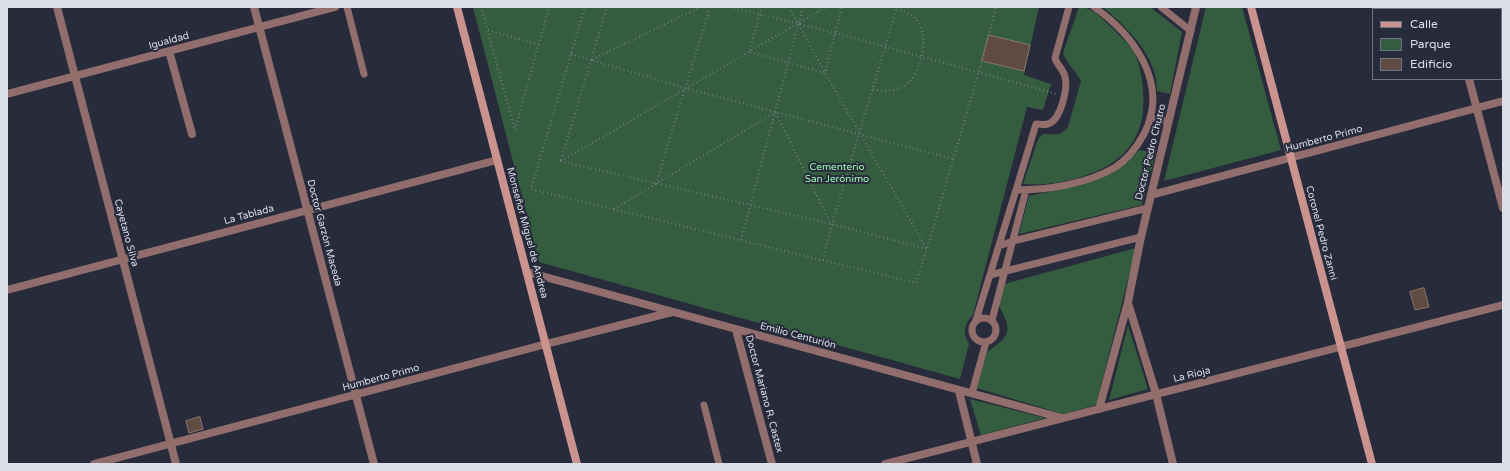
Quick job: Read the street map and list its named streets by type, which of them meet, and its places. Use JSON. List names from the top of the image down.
{
  "streets": {
    "main road": ["Monseñor Miguel de Andrea", "Coronel Pedro Zanni"],
    "street": [
      "Igualdad",
      "Humberto Primo",
      "Doctor Pedro Chutro",
      "La Tablada",
      "Cayetano Silva",
      "Doctor Garzón Maceda",
      "Emilio Centurión",
      "La Rioja",
      "Doctor Mariano R. Castex"
    ]
  },
  "crossings": [
    ["Igualdad", "Cayetano Silva"],
    ["Igualdad", "Doctor Garzón Maceda"],
    ["Humberto Primo", "Doctor Pedro Chutro"],
    ["Humberto Primo", "Cayetano Silva"],
    ["Humberto Primo", "Doctor Garzón Maceda"],
    ["Humberto Primo", "Monseñor Miguel de Andrea"],
    ["Humberto Primo", "Coronel Pedro Zanni"],
    ["Humberto Primo", "Emilio Centurión"],
    ["Doctor Pedro Chutro", "La Rioja"],
    ["La Tablada", "Cayetano Silva"],
    ["La Tablada", "Doctor Garzón Maceda"],
    ["La Tablada", "Monseñor Miguel de Andrea"],
    ["Monseñor Miguel de Andrea", "Emilio Centurión"],
    ["Coronel Pedro Zanni", "La Rioja"],
    ["Emilio Centurión", "La Rioja"],
    ["Emilio Centurión", "Doctor Mariano R. Castex"]
  ],
  "parks": ["Cementerio San Jerónimo"],
  "legend": ["Calle", "Parque", "Edificio"]
}
